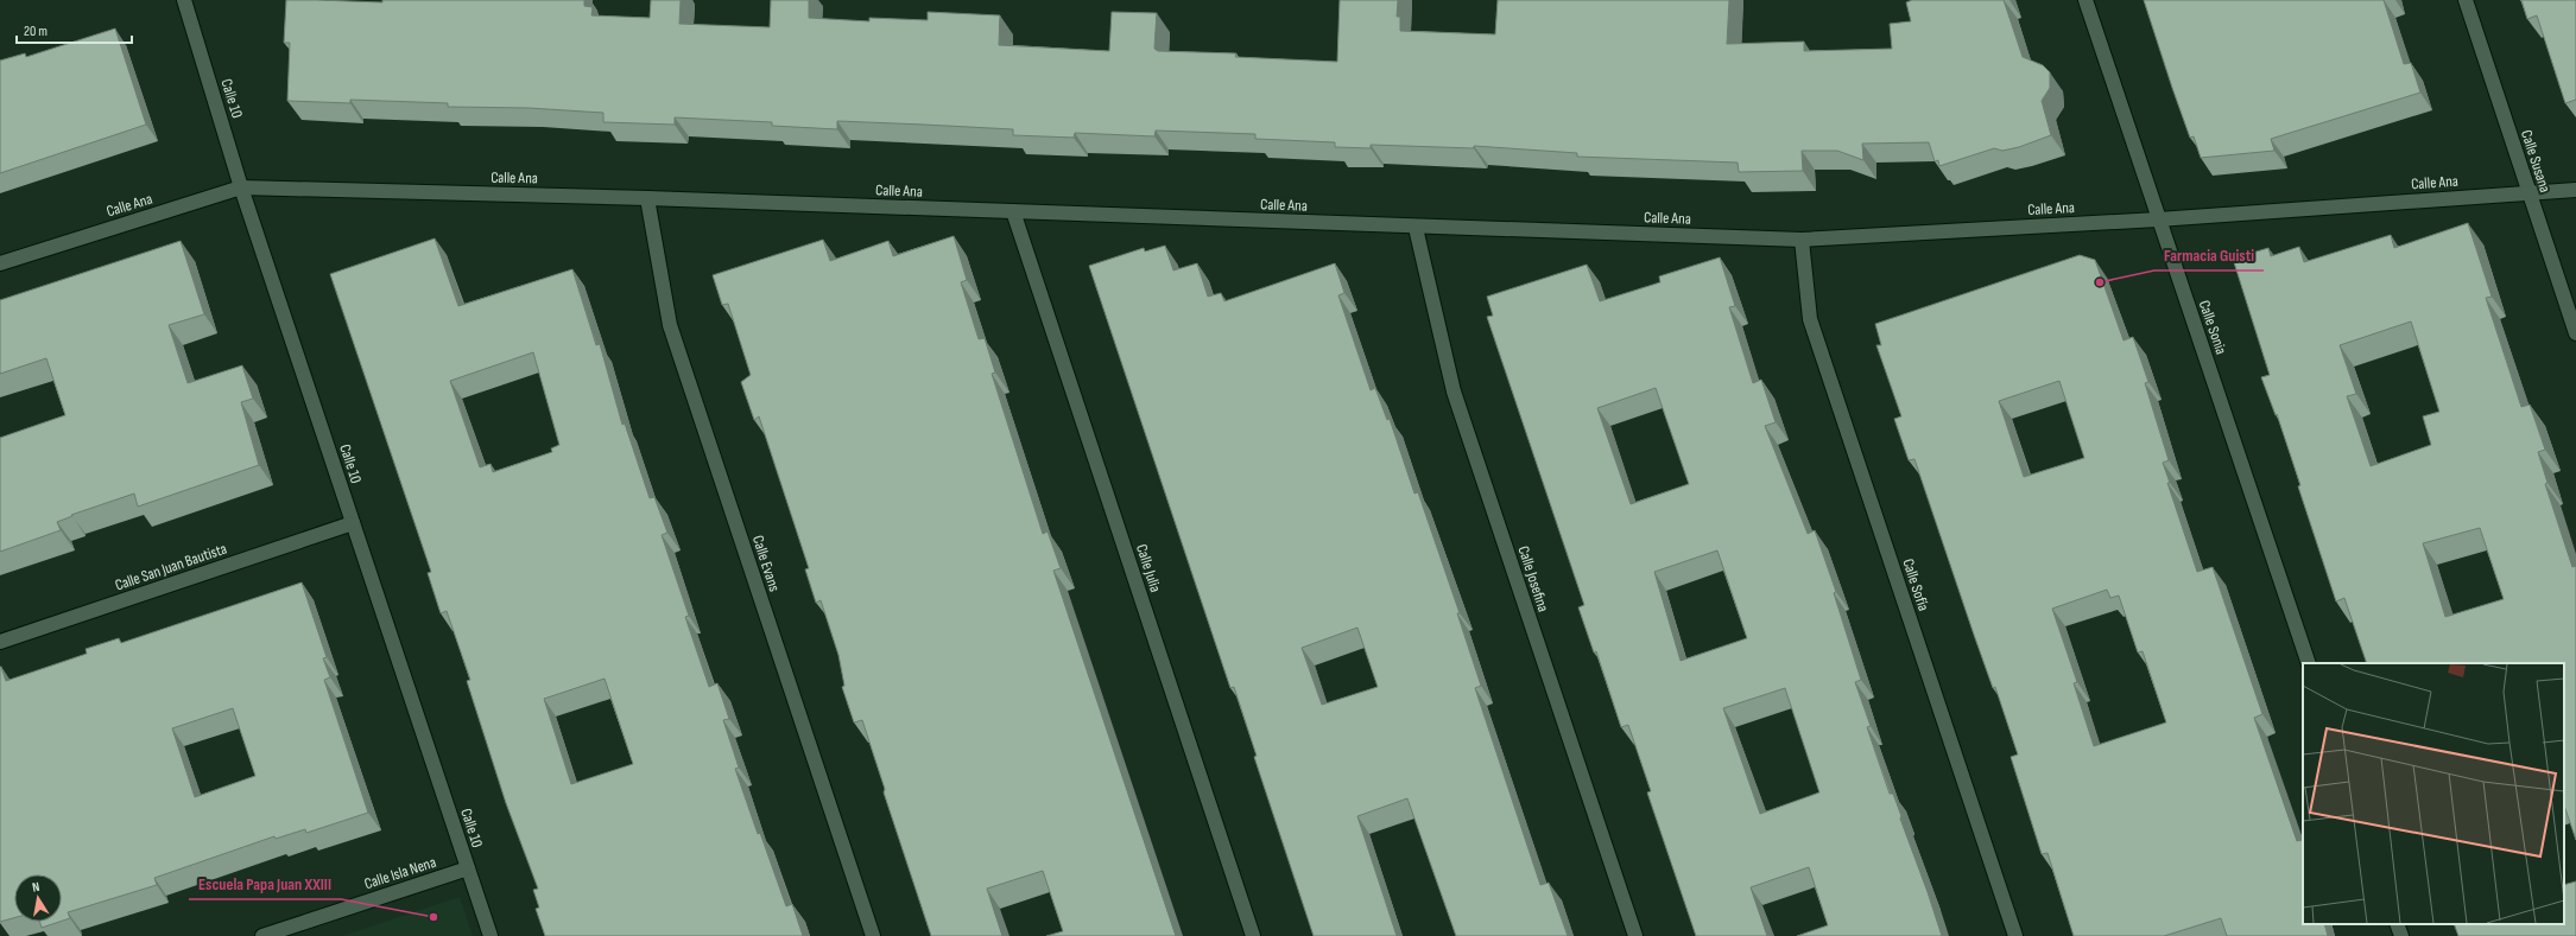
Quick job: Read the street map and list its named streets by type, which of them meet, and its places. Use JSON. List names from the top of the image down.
{
  "streets": {
    "street": [
      "Calle 10",
      "Calle Susana",
      "Calle Ana",
      "Calle Sonia",
      "Calle Evans",
      "Calle San Juan Bautista",
      "Calle Julia",
      "Calle Josefina",
      "Calle Sofía",
      "Calle Isla Nena"
    ]
  },
  "crossings": [
    ["Calle 10", "Calle Ana"],
    ["Calle 10", "Calle San Juan Bautista"],
    ["Calle 10", "Calle Isla Nena"],
    ["Calle Susana", "Calle Ana"],
    ["Calle Ana", "Calle Sonia"],
    ["Calle Ana", "Calle Evans"],
    ["Calle Ana", "Calle Julia"],
    ["Calle Ana", "Calle Josefina"],
    ["Calle Ana", "Calle Sofía"]
  ],
  "places": ["Farmacia Guisti", "Escuela Papa Juan XXIII"],
  "scale_bar": "20 m",
  "north": "top"
}
